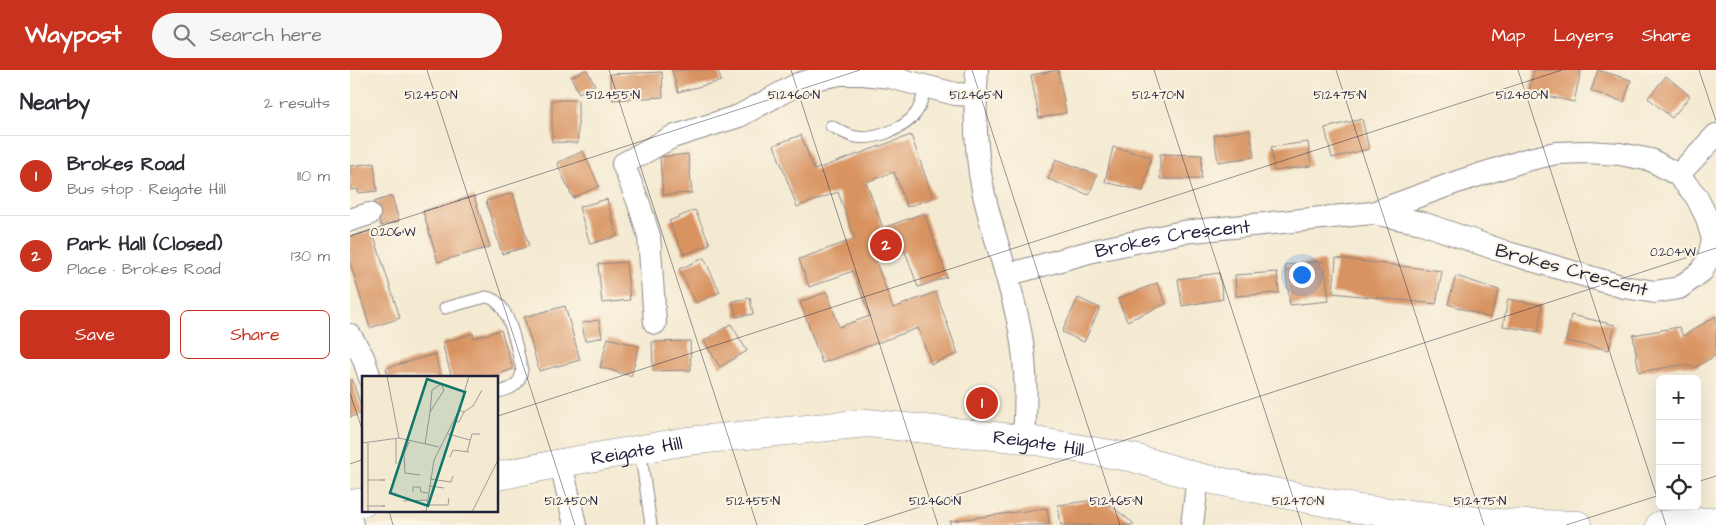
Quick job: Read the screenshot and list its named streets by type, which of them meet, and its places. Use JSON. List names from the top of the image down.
{
  "streets": {
    "main road": ["Reigate Hill"],
    "street": ["Brokes Crescent"]
  },
  "page": {
    "header": "Waypost",
    "search": "Search here",
    "nav": ["Map", "Layers", "Share"],
    "heading": ["Nearby", "2 results"],
    "list": [
      {
        "mark": "1",
        "name": "Brokes Road",
        "note": "Bus stop · Reigate Hill",
        "value": "110 m"
      },
      {
        "mark": "2",
        "name": "Park Hall (Closed)",
        "note": "Place · Brokes Road",
        "value": "130 m"
      }
    ],
    "pins": ["2", "1"],
    "buttons": ["Save", "Share"],
    "map_buttons": ["+", "−"]
  },
  "coordinates": [
    "51.2450°N",
    "51.2455°N",
    "51.2460°N",
    "51.2465°N",
    "51.2470°N",
    "51.2475°N",
    "51.2480°N",
    "0.206°W",
    "0.204°W"
  ]
}
